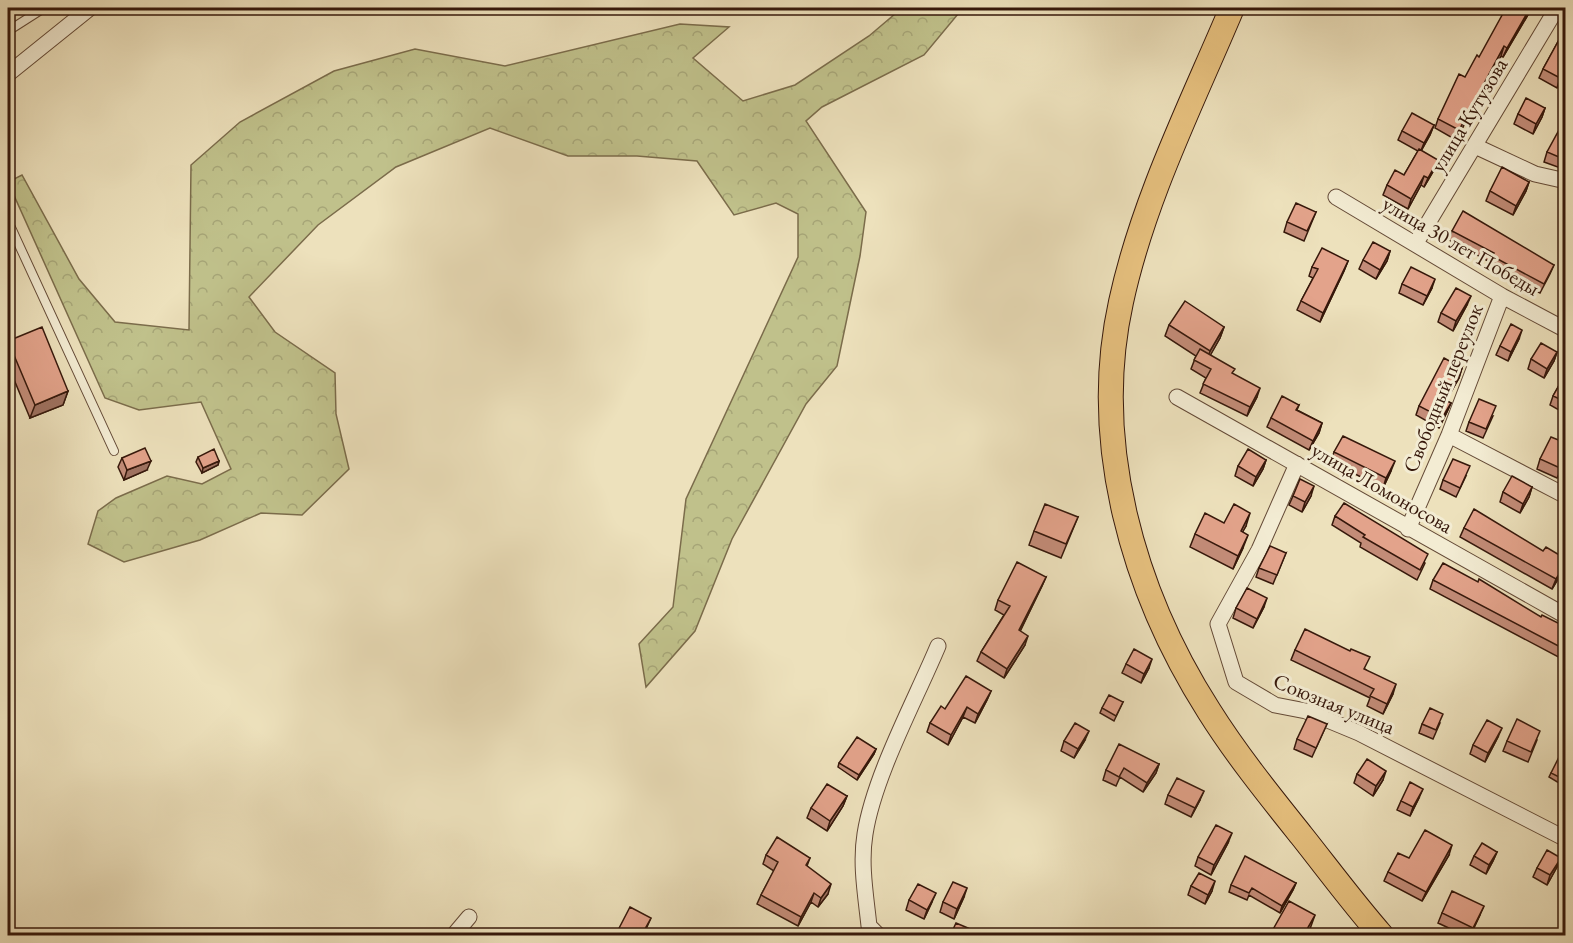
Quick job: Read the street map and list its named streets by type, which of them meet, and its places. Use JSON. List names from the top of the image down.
{
  "streets": {
    "street": [
      "улица Кутузова",
      "улица 30 лет Победы",
      "Свободный переулок",
      "улица Ломоносова",
      "Союзная улица"
    ]
  },
  "crossings": [
    ["улица Кутузова", "улица 30 лет Победы"],
    ["улица 30 лет Победы", "Свободный переулок"],
    ["Свободный переулок", "улица Ломоносова"],
    ["улица Ломоносова", "Союзная улица"]
  ]
}
